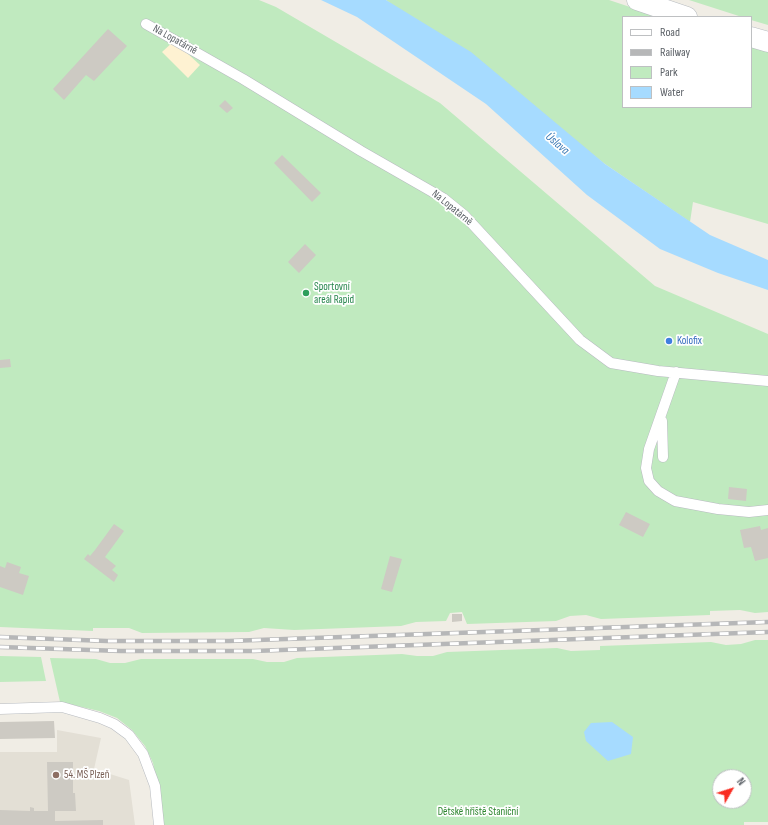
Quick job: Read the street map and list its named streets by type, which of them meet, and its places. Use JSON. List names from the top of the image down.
{
  "streets": {
    "lane": ["Na Lopatárně"]
  },
  "water": ["Úslava"],
  "parks": ["Dětské hřiště Staniční"],
  "places": ["Sportovní areál Rapid", "Kolofix", "54. MŠ Plzeň"],
  "legend": [
    "Road",
    "Railway",
    "Park",
    "Water"
  ],
  "north": "top right"
}
